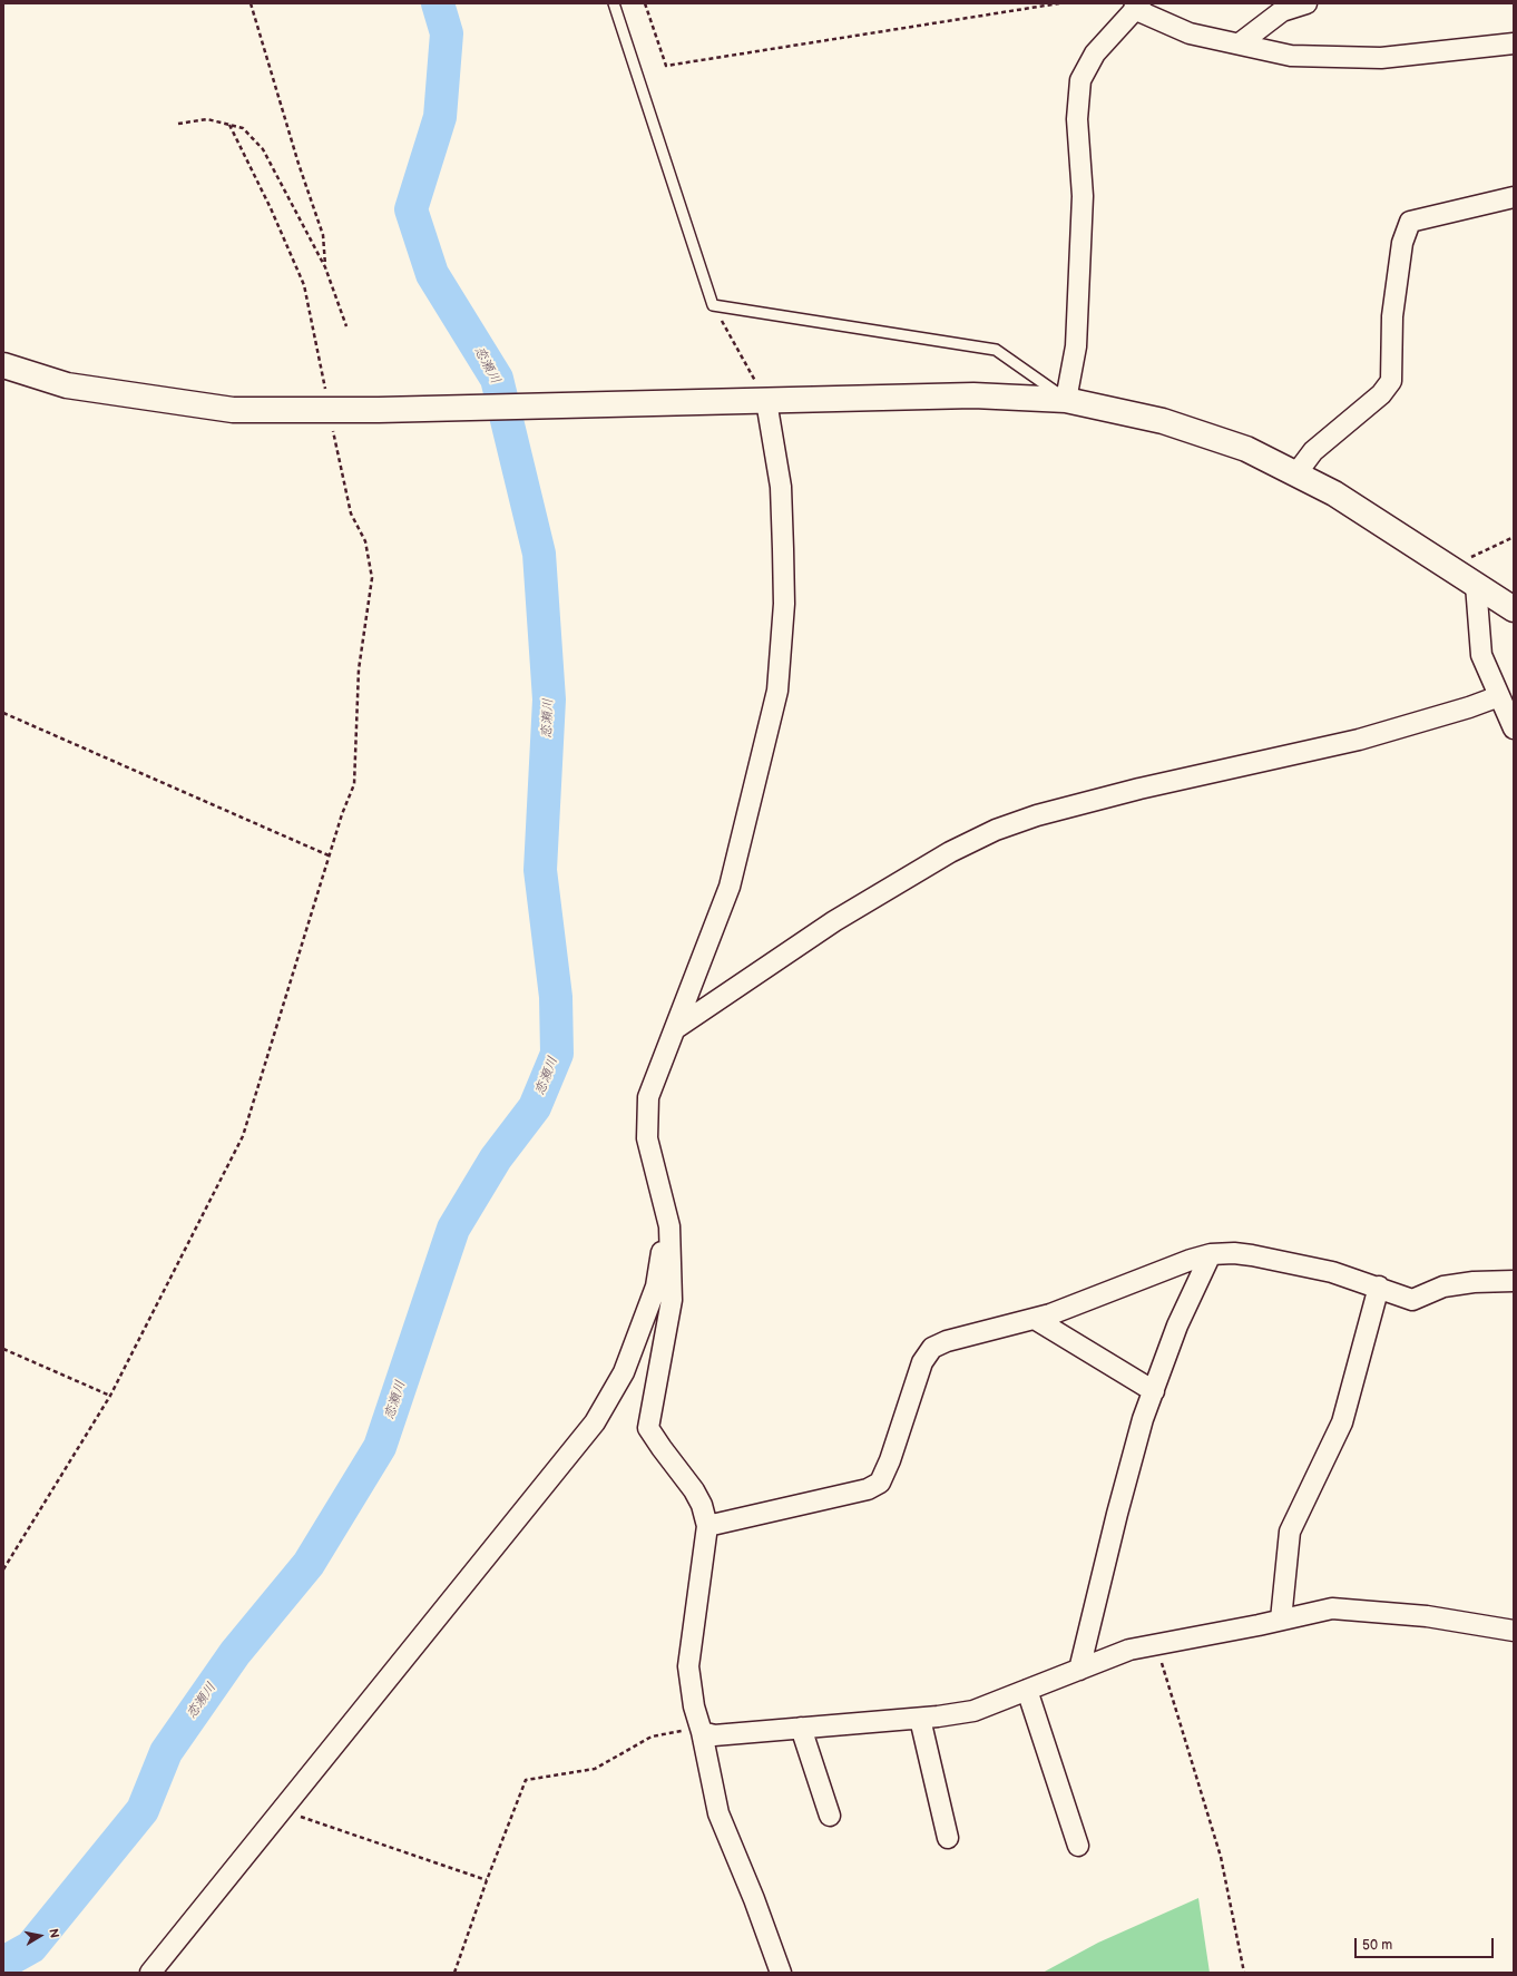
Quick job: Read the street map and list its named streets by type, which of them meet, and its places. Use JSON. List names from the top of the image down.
{
  "water": ["恋瀬川"],
  "scale_bar": "50 m",
  "north": "right"
}
